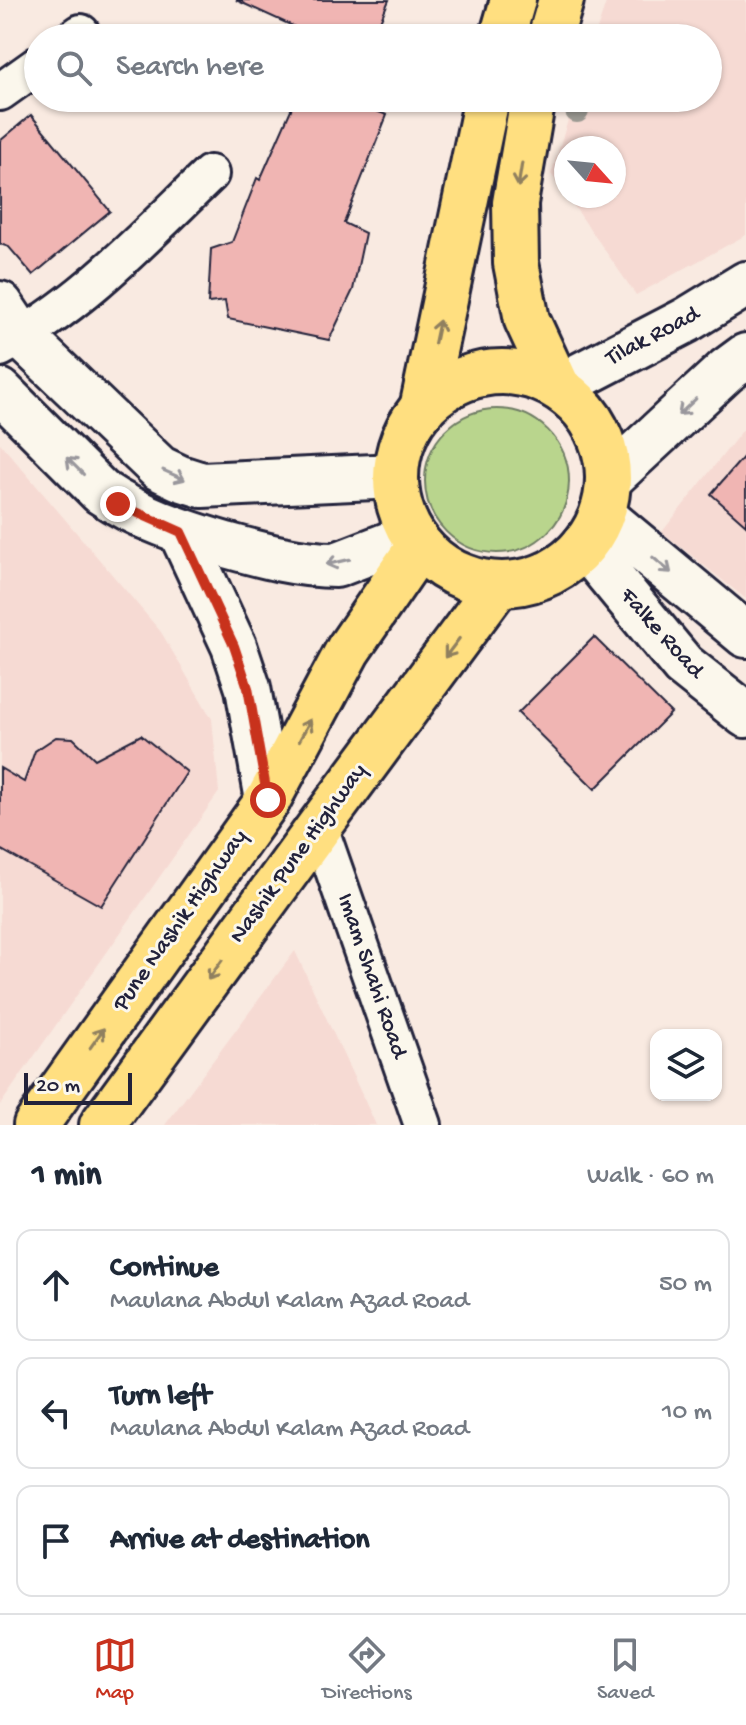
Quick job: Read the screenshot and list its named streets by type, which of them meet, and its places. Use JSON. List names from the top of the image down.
{
  "streets": {
    "highway": ["Nashik Pune Highway", "Pune Nashik Highway"],
    "street": ["Tilak Road", "Falke Road", "Imam Shahi Road"]
  },
  "crossings": [
    ["Tilak Road", "Falke Road"],
    ["Tilak Road", "Nashik Pune Highway"],
    ["Tilak Road", "Pune Nashik Highway"],
    ["Falke Road", "Nashik Pune Highway"],
    ["Falke Road", "Pune Nashik Highway"],
    ["Nashik Pune Highway", "Pune Nashik Highway"],
    ["Nashik Pune Highway", "Imam Shahi Road"]
  ],
  "one_way": ["Nashik Pune Highway", "Pune Nashik Highway"],
  "scale_bar": "20 m",
  "north": "bottom right",
  "page": {
    "search": "Search here",
    "scale": "20 m",
    "heading": ["1 min", "Walk · 60 m"],
    "list": [
      ["Continue", "Maulana Abdul Kalam Azad Road", "50 m"],
      ["Turn left", "Maulana Abdul Kalam Azad Road", "10 m"],
      "Arrive at destination"
    ],
    "nav": ["Map", "Directions", "Saved"]
  }
}
